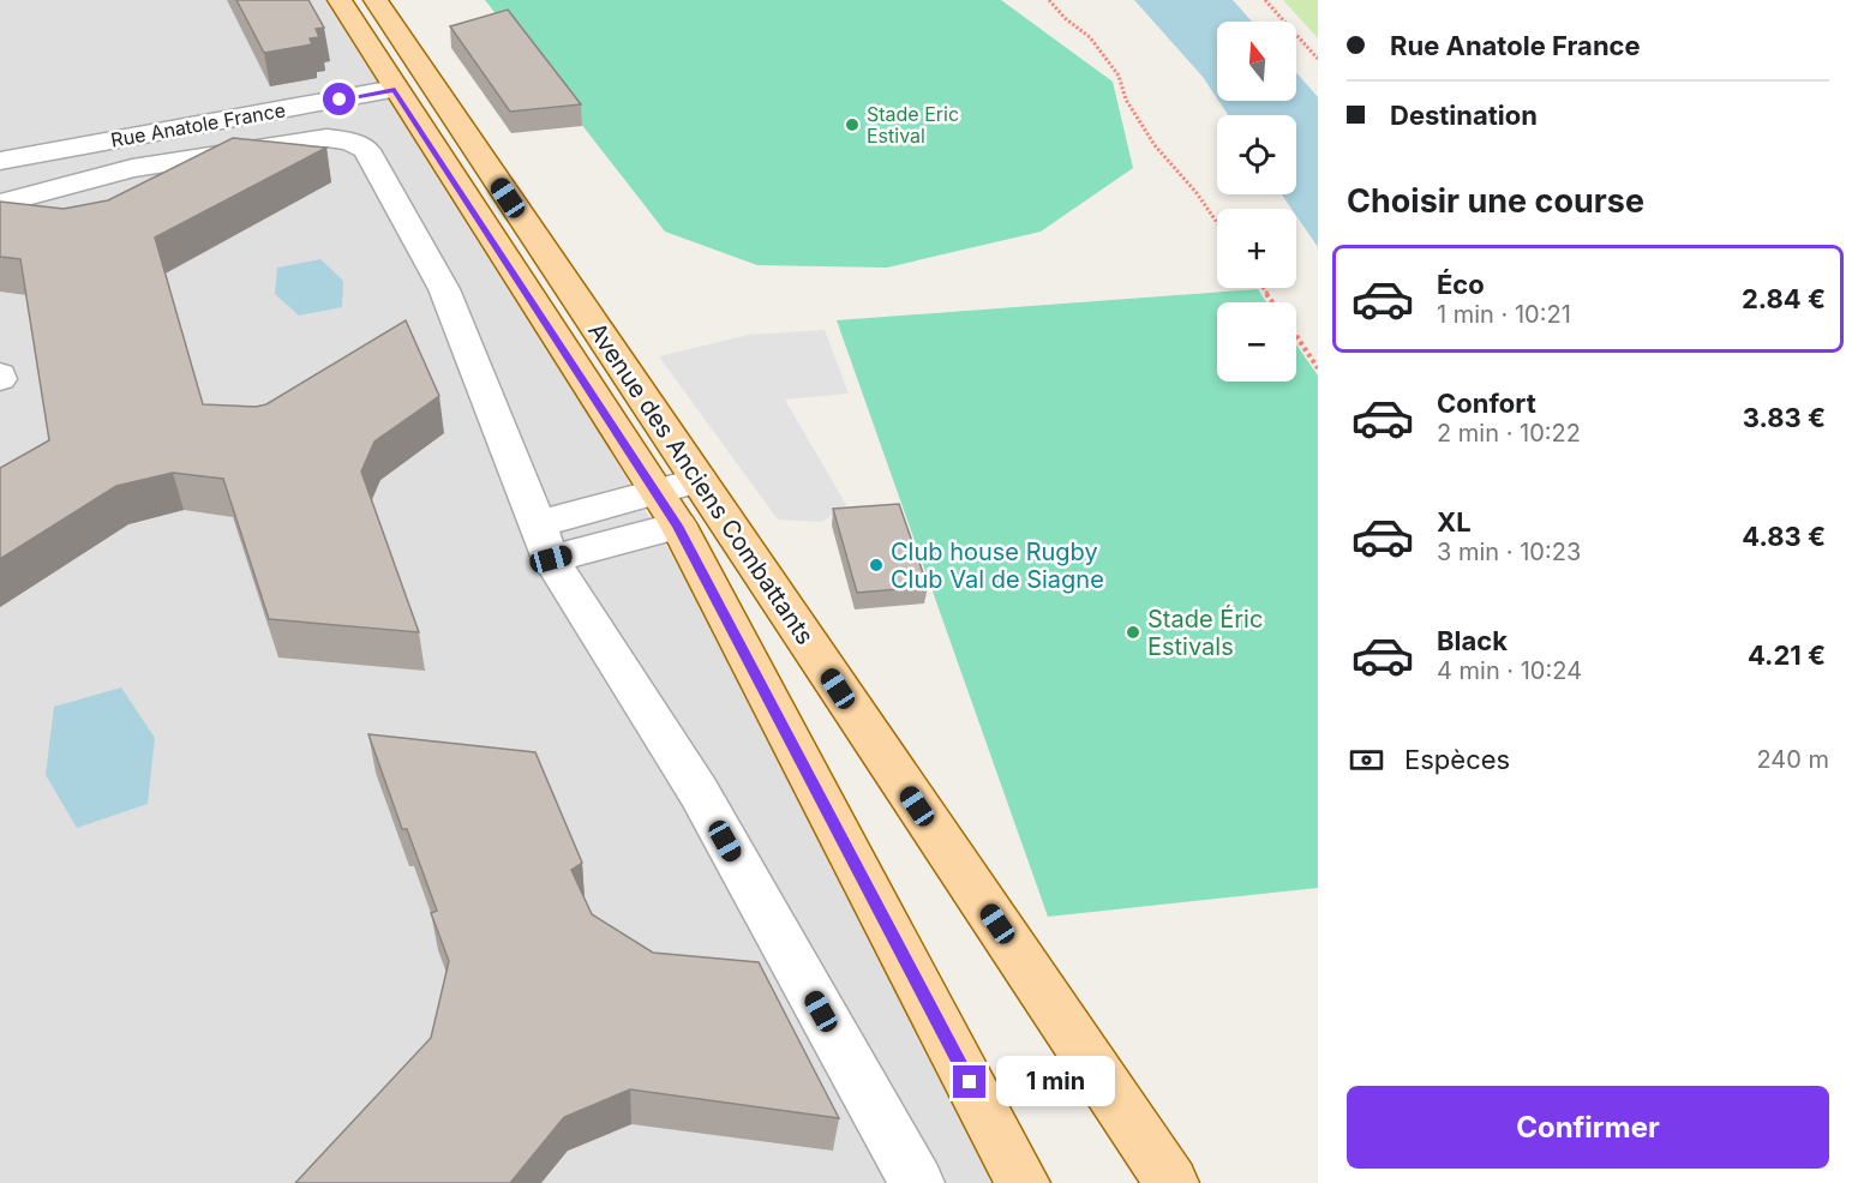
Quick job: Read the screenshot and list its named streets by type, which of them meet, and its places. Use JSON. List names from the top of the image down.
{
  "streets": {
    "main road": ["Avenue des Anciens Combattants"],
    "street": ["Rue Anatole France"]
  },
  "crossings": [
    ["Rue Anatole France", "Avenue des Anciens Combattants"]
  ],
  "places": ["Stade Eric Estival", "Club house Rugby Club Val de Siagne", "Stade Éric Estivals"],
  "north": "top",
  "page": {
    "banner": ["Rue Anatole France", "Destination"],
    "map_buttons": ["+", "−"],
    "heading": "Choisir une course",
    "list": [
      {
        "name": "Éco",
        "note": "1 min · 10:21",
        "value": "2.84 €"
      },
      {
        "name": "Confort",
        "note": "2 min · 10:22",
        "value": "3.83 €"
      },
      {
        "name": "XL",
        "note": "3 min · 10:23",
        "value": "4.83 €"
      },
      {
        "name": "Black",
        "note": "4 min · 10:24",
        "value": "4.21 €"
      }
    ],
    "pay": ["Espèces", "240 m"],
    "bubble": "1 min",
    "buttons": "Confirmer"
  }
}
